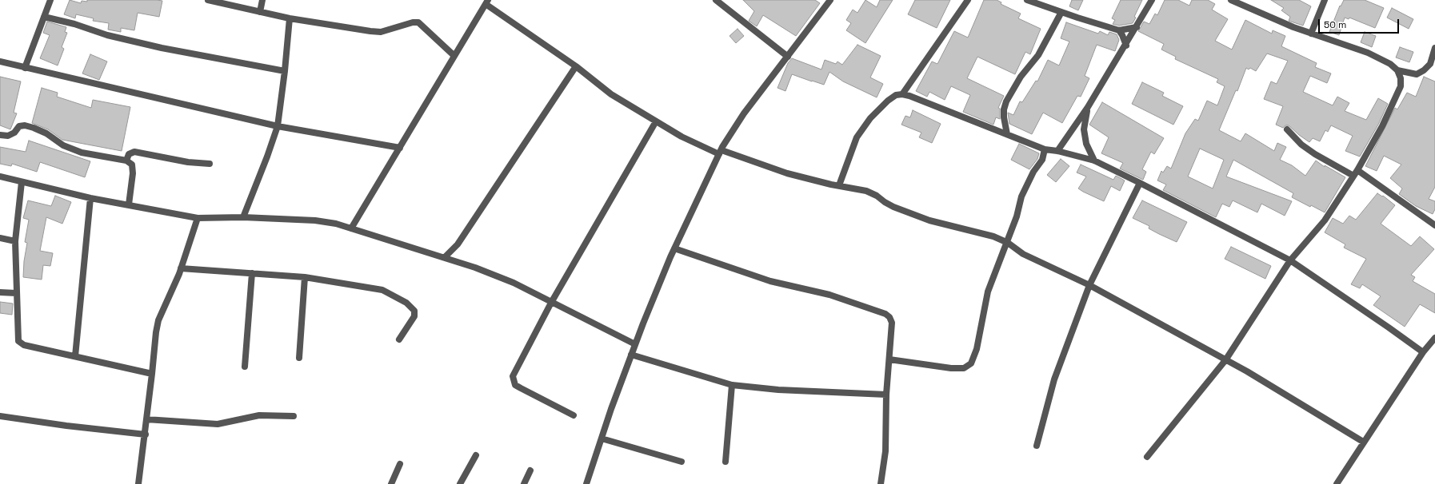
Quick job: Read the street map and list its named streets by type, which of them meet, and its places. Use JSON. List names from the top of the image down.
{
  "scale_bar": "50 m"
}
